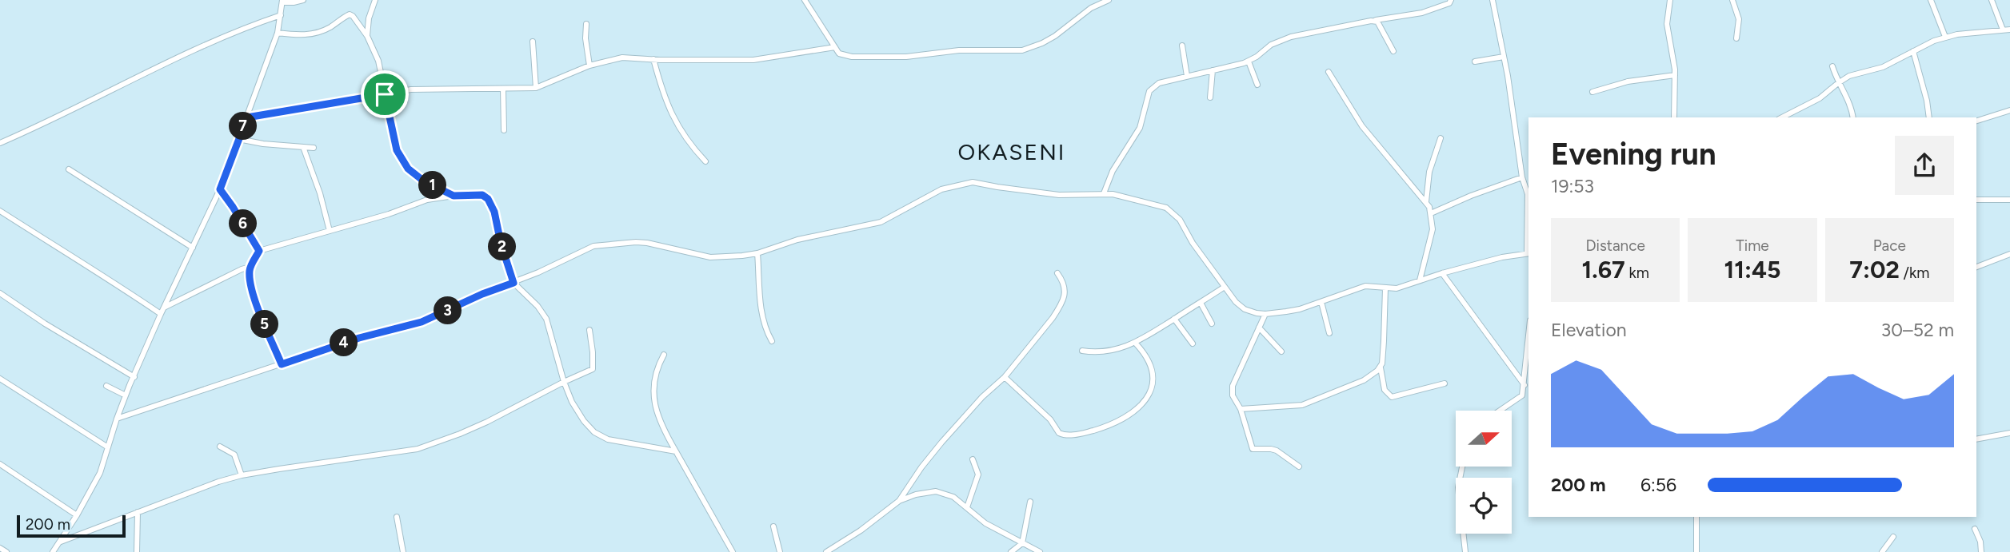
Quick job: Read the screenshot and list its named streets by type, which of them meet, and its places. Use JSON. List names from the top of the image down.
{
  "districts": ["OKASENI"],
  "scale_bar": "200 m",
  "north": "right",
  "page": {
    "pins": [
      "7",
      "1",
      "6",
      "2",
      "3",
      "5",
      "4"
    ],
    "heading": ["Evening run", "19:53"],
    "stats": [
      ["Distance", "1.67 km"],
      ["Time", "11:45"],
      ["Pace", "7:02 /km"]
    ],
    "chart": ["Elevation", "30–52 m"],
    "list": [
      {
        "name": "200 m",
        "note": "6:56"
      }
    ],
    "scale": "200 m"
  }
}
